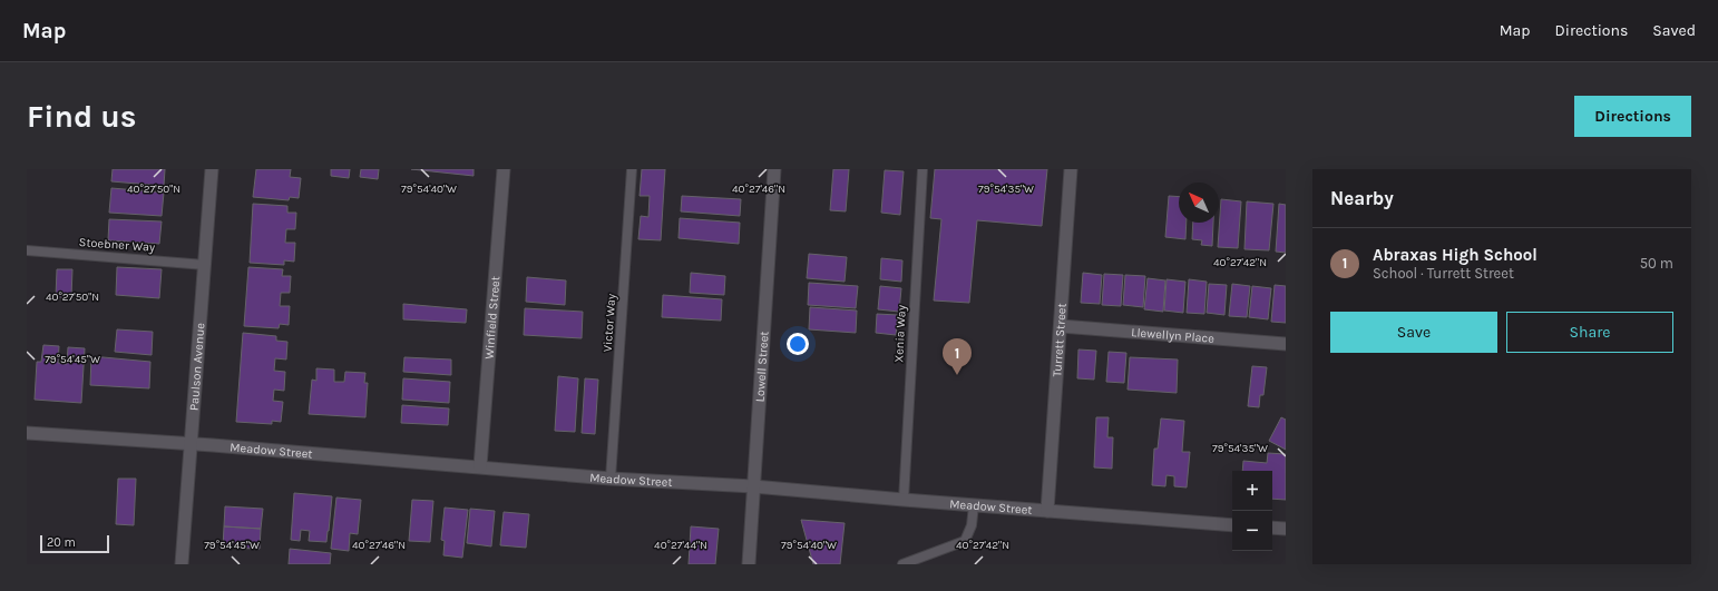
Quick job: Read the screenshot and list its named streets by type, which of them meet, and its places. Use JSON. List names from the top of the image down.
{
  "streets": {
    "street": [
      "Winfield Street",
      "Llewellyn Place",
      "Turrett Street",
      "Lowell Street",
      "Paulson Avenue",
      "Meadow Street"
    ],
    "lane": ["Stoebner Way", "Victor Way", "Xenia Way"]
  },
  "crossings": [
    ["Stoebner Way", "Paulson Avenue"],
    ["Winfield Street", "Meadow Street"],
    ["Victor Way", "Meadow Street"],
    ["Xenia Way", "Meadow Street"],
    ["Llewellyn Place", "Turrett Street"],
    ["Turrett Street", "Meadow Street"],
    ["Lowell Street", "Meadow Street"],
    ["Paulson Avenue", "Meadow Street"]
  ],
  "scale_bar": "20 m",
  "north": "top left",
  "page": {
    "header": "Map",
    "nav": ["Map", "Directions", "Saved"],
    "buttons": [
      "Directions",
      ["Save", "Share"]
    ],
    "title": "Find us",
    "heading": "Nearby",
    "list": [
      {
        "mark": "1",
        "name": "Abraxas High School",
        "note": "School · Turrett Street",
        "value": "50 m"
      }
    ],
    "pins": "1",
    "map_buttons": ["+", "−"],
    "scale": "20 m"
  },
  "coordinates": [
    "40°27'50\"N",
    "79°54'40\"W",
    "40°27'46\"N",
    "79°54'35\"W",
    "40°27'42\"N",
    "79°54'45\"W",
    "40°27'44\"N"
  ]
}
